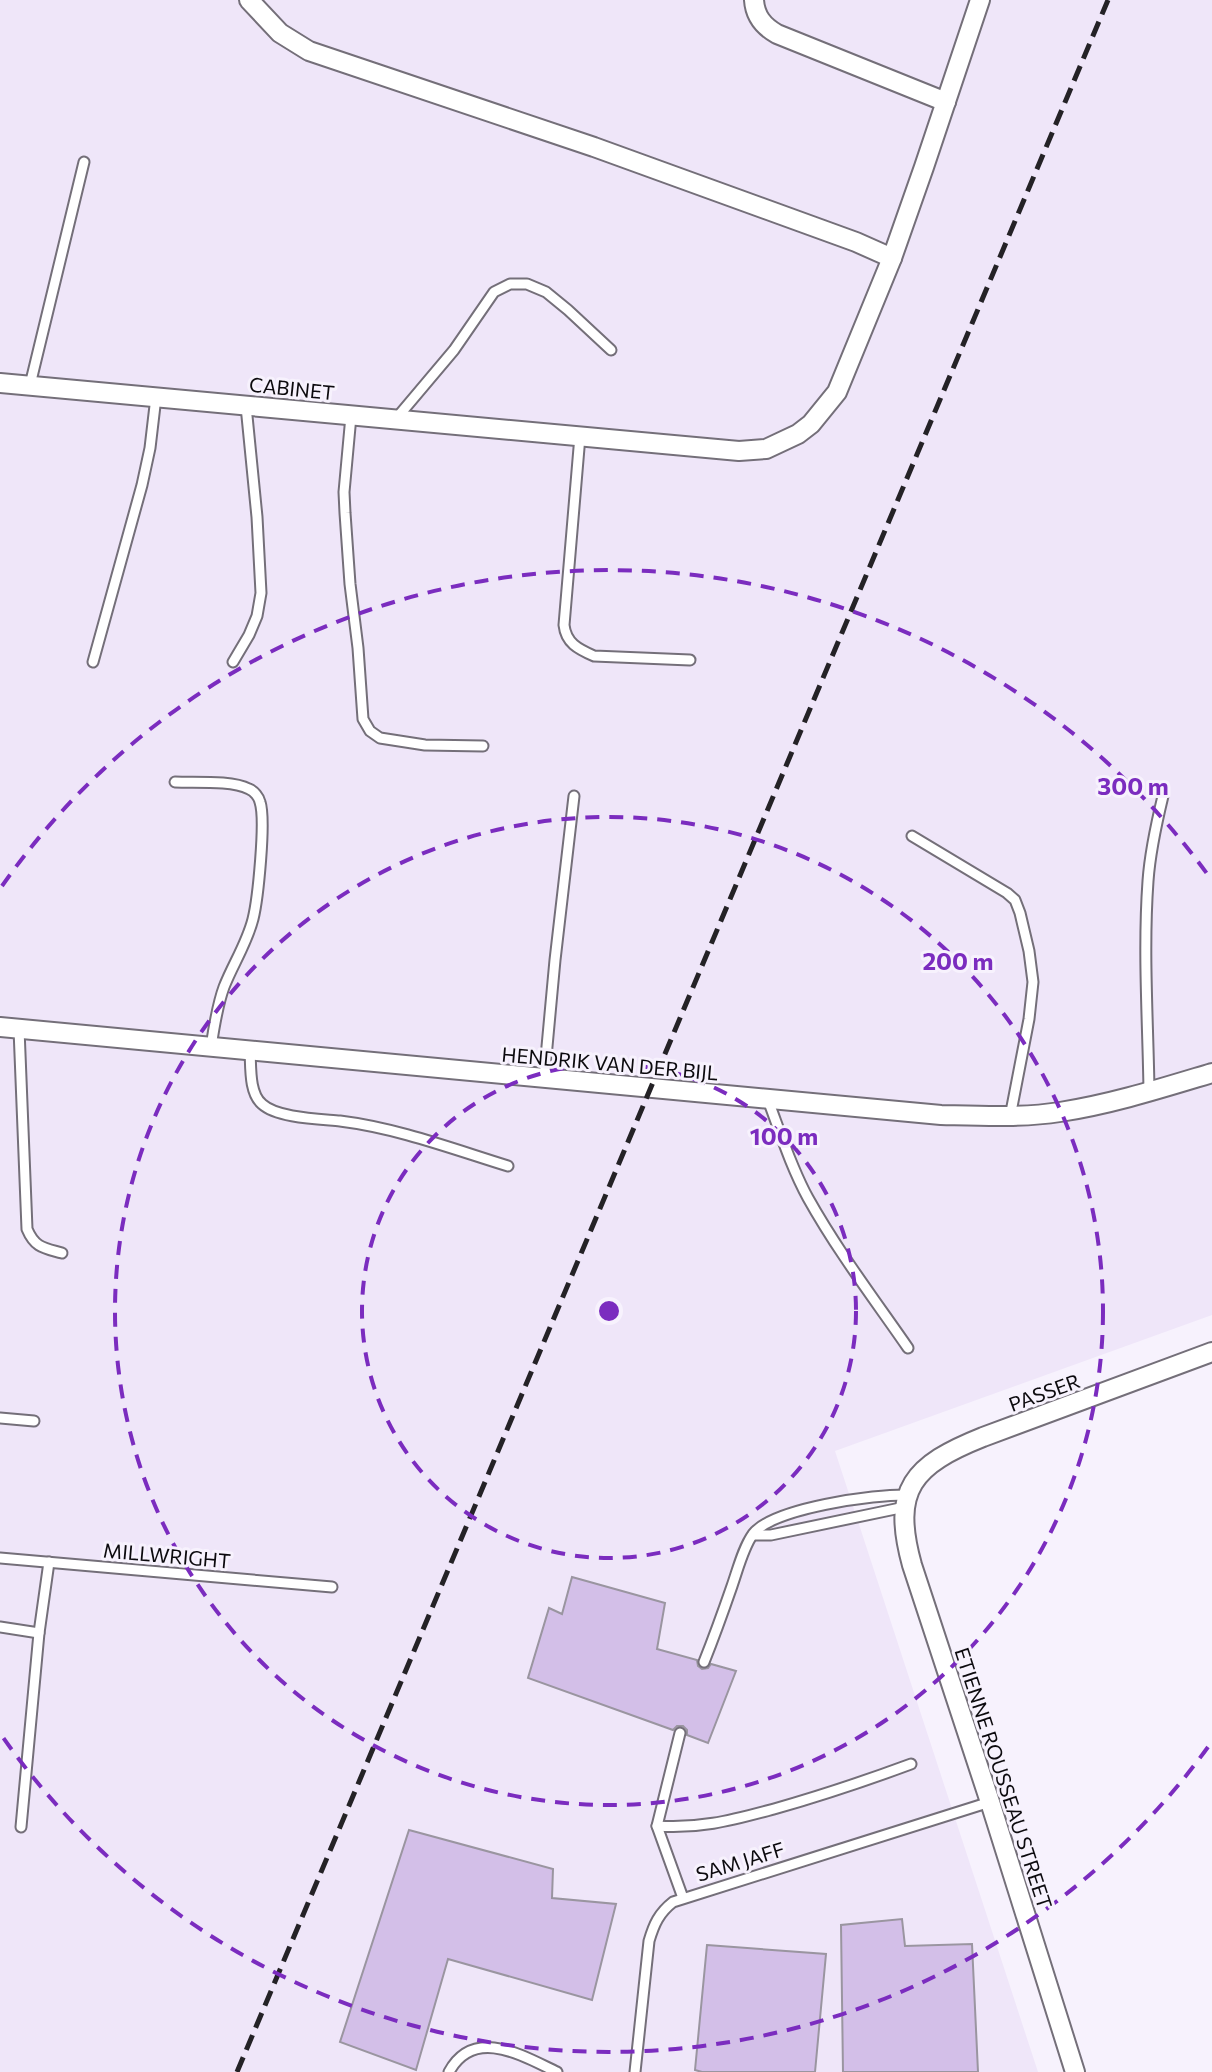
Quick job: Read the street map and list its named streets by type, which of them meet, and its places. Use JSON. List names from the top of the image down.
{
  "streets": {
    "street": [
      "CABINET",
      "HENDRIK VAN DER BIJL",
      "PASSER",
      "ETIENNE ROUSSEAU STREET"
    ],
    "lane": ["MILLWRIGHT", "SAM JAFF"]
  },
  "crossings": [
    ["PASSER", "ETIENNE ROUSSEAU STREET"],
    ["ETIENNE ROUSSEAU STREET", "SAM JAFF"]
  ],
  "rings": ["300 m", "200 m", "100 m"]
}
